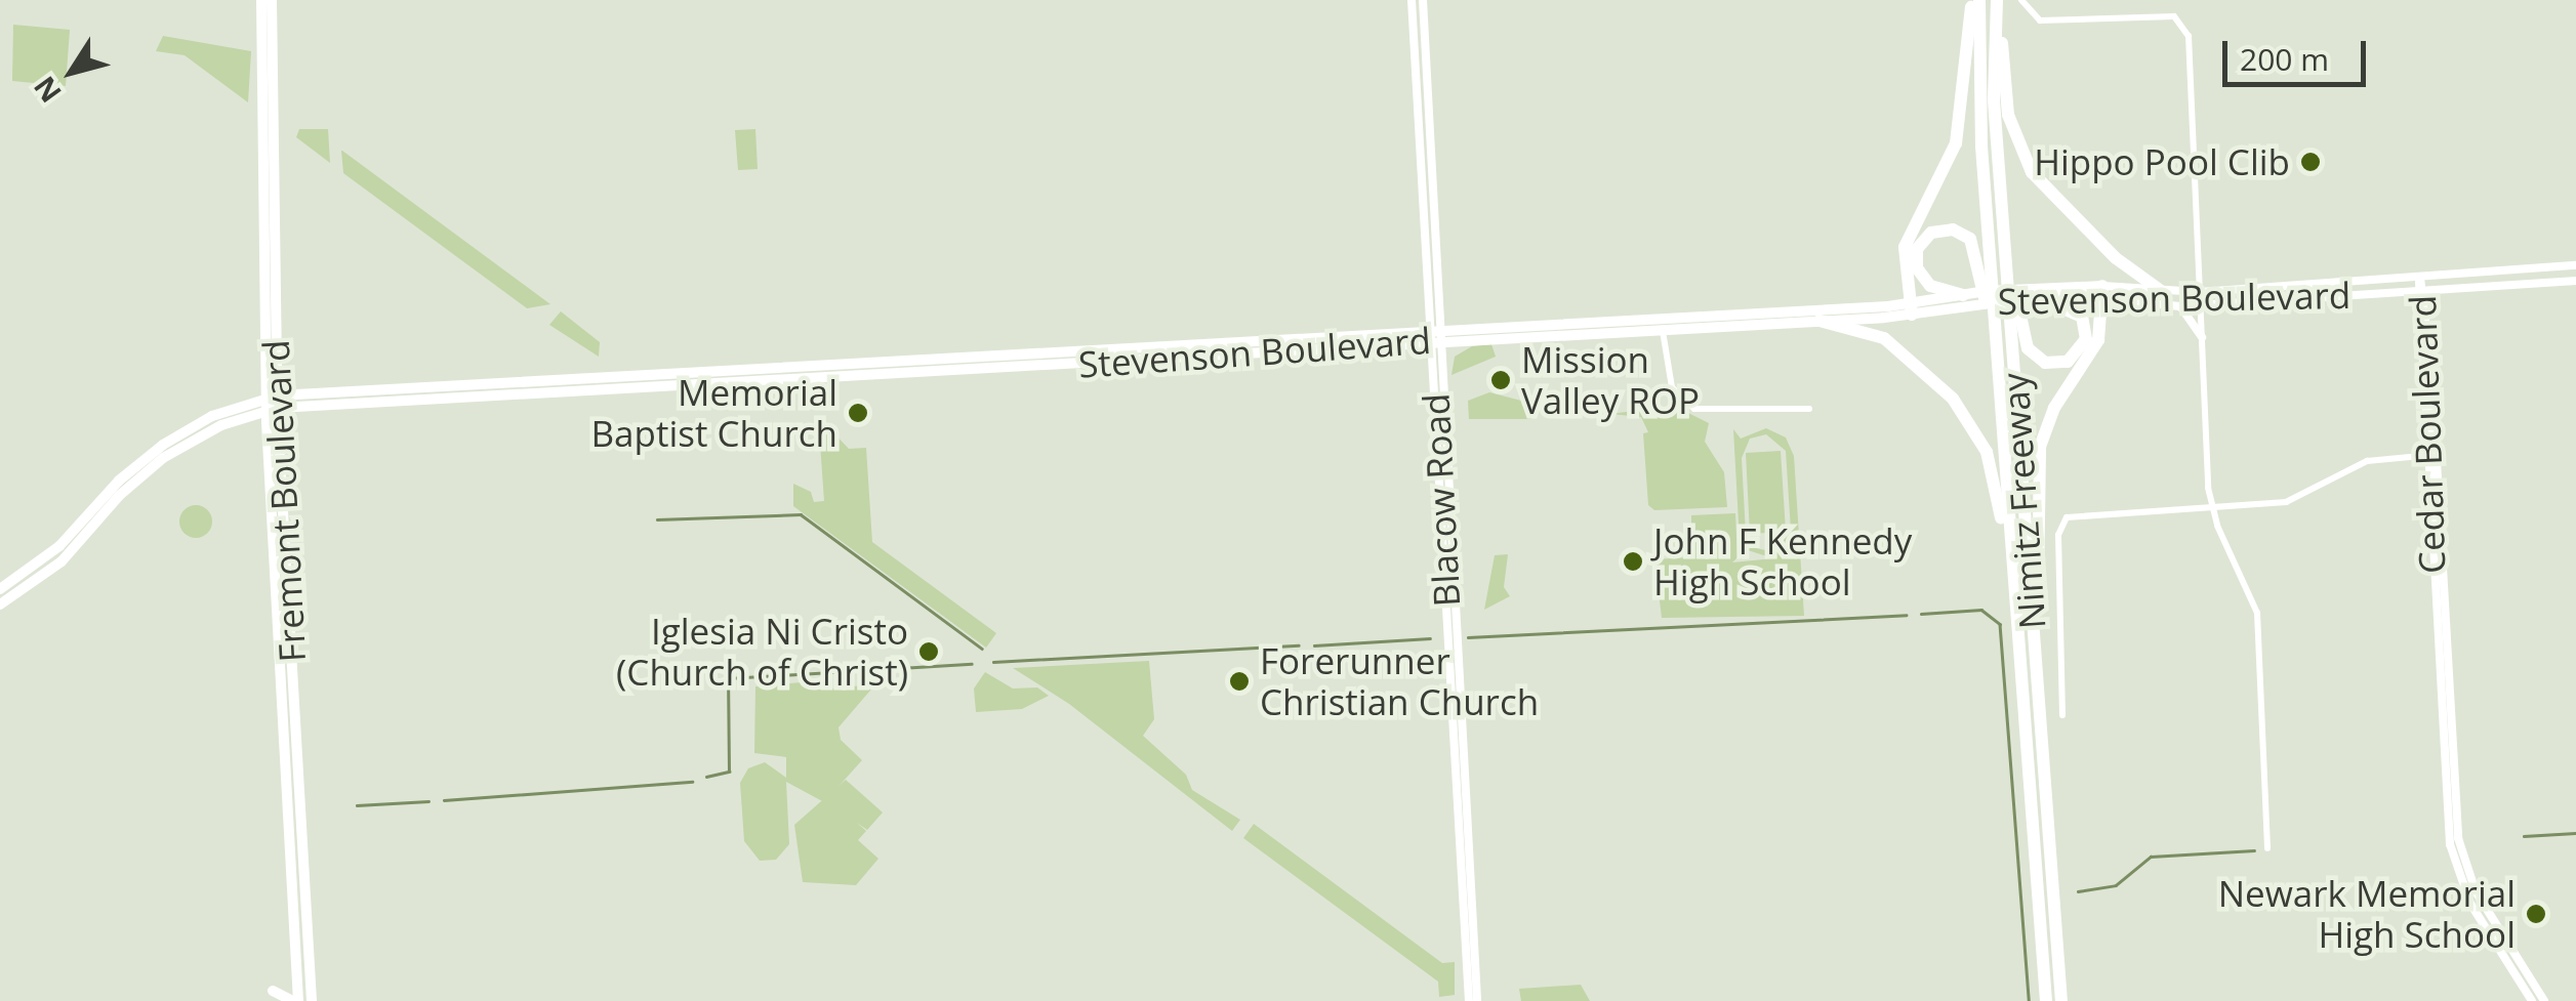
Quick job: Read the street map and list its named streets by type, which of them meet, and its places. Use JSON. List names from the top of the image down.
{
  "streets": {
    "highway": ["Nimitz Freeway"],
    "main road": [
      "Stevenson Boulevard",
      "Cedar Boulevard",
      "Blacow Road",
      "Fremont Boulevard"
    ]
  },
  "crossings": [
    ["Stevenson Boulevard", "Cedar Boulevard"],
    ["Stevenson Boulevard", "Blacow Road"],
    ["Stevenson Boulevard", "Fremont Boulevard"]
  ],
  "places": [
    "Hippo Pool Clib",
    "Mission Valley ROP",
    "Memorial Baptist Church",
    "John F Kennedy High School",
    "Iglesia Ni Cristo (Church of Christ)",
    "Forerunner Christian Church",
    "Newark Memorial High School"
  ],
  "scale_bar": "200 m",
  "north": "bottom left"
}
